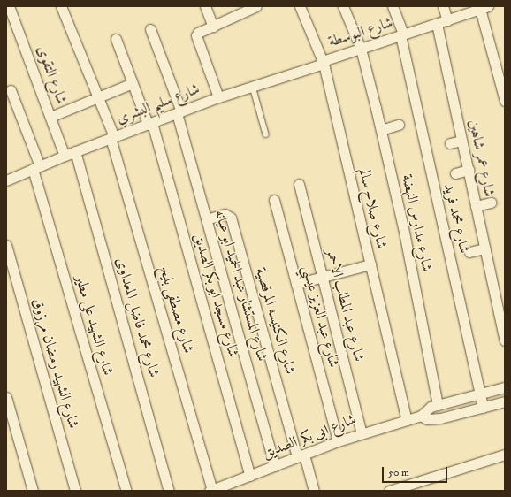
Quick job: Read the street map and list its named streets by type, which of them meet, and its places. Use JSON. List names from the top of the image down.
{
  "streets": {
    "street": [
      "شارع البوسطة",
      "شارع التقوى",
      "شارع سليم البشري",
      "شارع عمر شاهين",
      "شارع صلاح سالم",
      "شارع محمد فريد",
      "شارع مدارس النهضة",
      "شارع المستشار عبد الحميد ابو عيانه",
      "شارع مسجد ابو بكر الصديق",
      "شارع عبد المطلب الاحمر",
      "شارع مصطفى بليح",
      "شارع عبد العزيز عيسي",
      "شارع محمد فاضل المعداوى",
      "شارع الكنيسه المرقصية",
      "شارع الشهيد على مطير",
      "شارع الشهيد رمضان مرزوق",
      "شارع ابى بكر الصديق"
    ]
  },
  "crossings": [
    ["شارع البوسطة", "شارع سليم البشري"],
    ["شارع البوسطة", "شارع عمر شاهين"],
    ["شارع البوسطة", "شارع صلاح سالم"],
    ["شارع البوسطة", "شارع محمد فريد"],
    ["شارع البوسطة", "شارع مدارس النهضة"],
    ["شارع التقوى", "شارع سليم البشري"],
    ["شارع سليم البشري", "شارع صلاح سالم"],
    ["شارع سليم البشري", "شارع المستشار عبد الحميد ابو عيانه"],
    ["شارع سليم البشري", "شارع مسجد ابو بكر الصديق"],
    ["شارع سليم البشري", "شارع مصطفى بليح"],
    ["شارع سليم البشري", "شارع محمد فاضل المعداوى"],
    ["شارع سليم البشري", "شارع الشهيد على مطير"],
    ["شارع صلاح سالم", "شارع ابى بكر الصديق"],
    ["شارع محمد فريد", "شارع ابى بكر الصديق"],
    ["شارع مدارس النهضة", "شارع ابى بكر الصديق"],
    ["شارع المستشار عبد الحميد ابو عيانه", "شارع الكنيسه المرقصية"],
    ["شارع المستشار عبد الحميد ابو عيانه", "شارع ابى بكر الصديق"],
    ["شارع مسجد ابو بكر الصديق", "شارع ابى بكر الصديق"],
    ["شارع عبد المطلب الاحمر", "شارع ابى بكر الصديق"],
    ["شارع مصطفى بليح", "شارع ابى بكر الصديق"],
    ["شارع عبد العزيز عيسي", "شارع ابى بكر الصديق"],
    ["شارع الكنيسه المرقصية", "شارع ابى بكر الصديق"]
  ],
  "scale_bar": "50 m"
}
